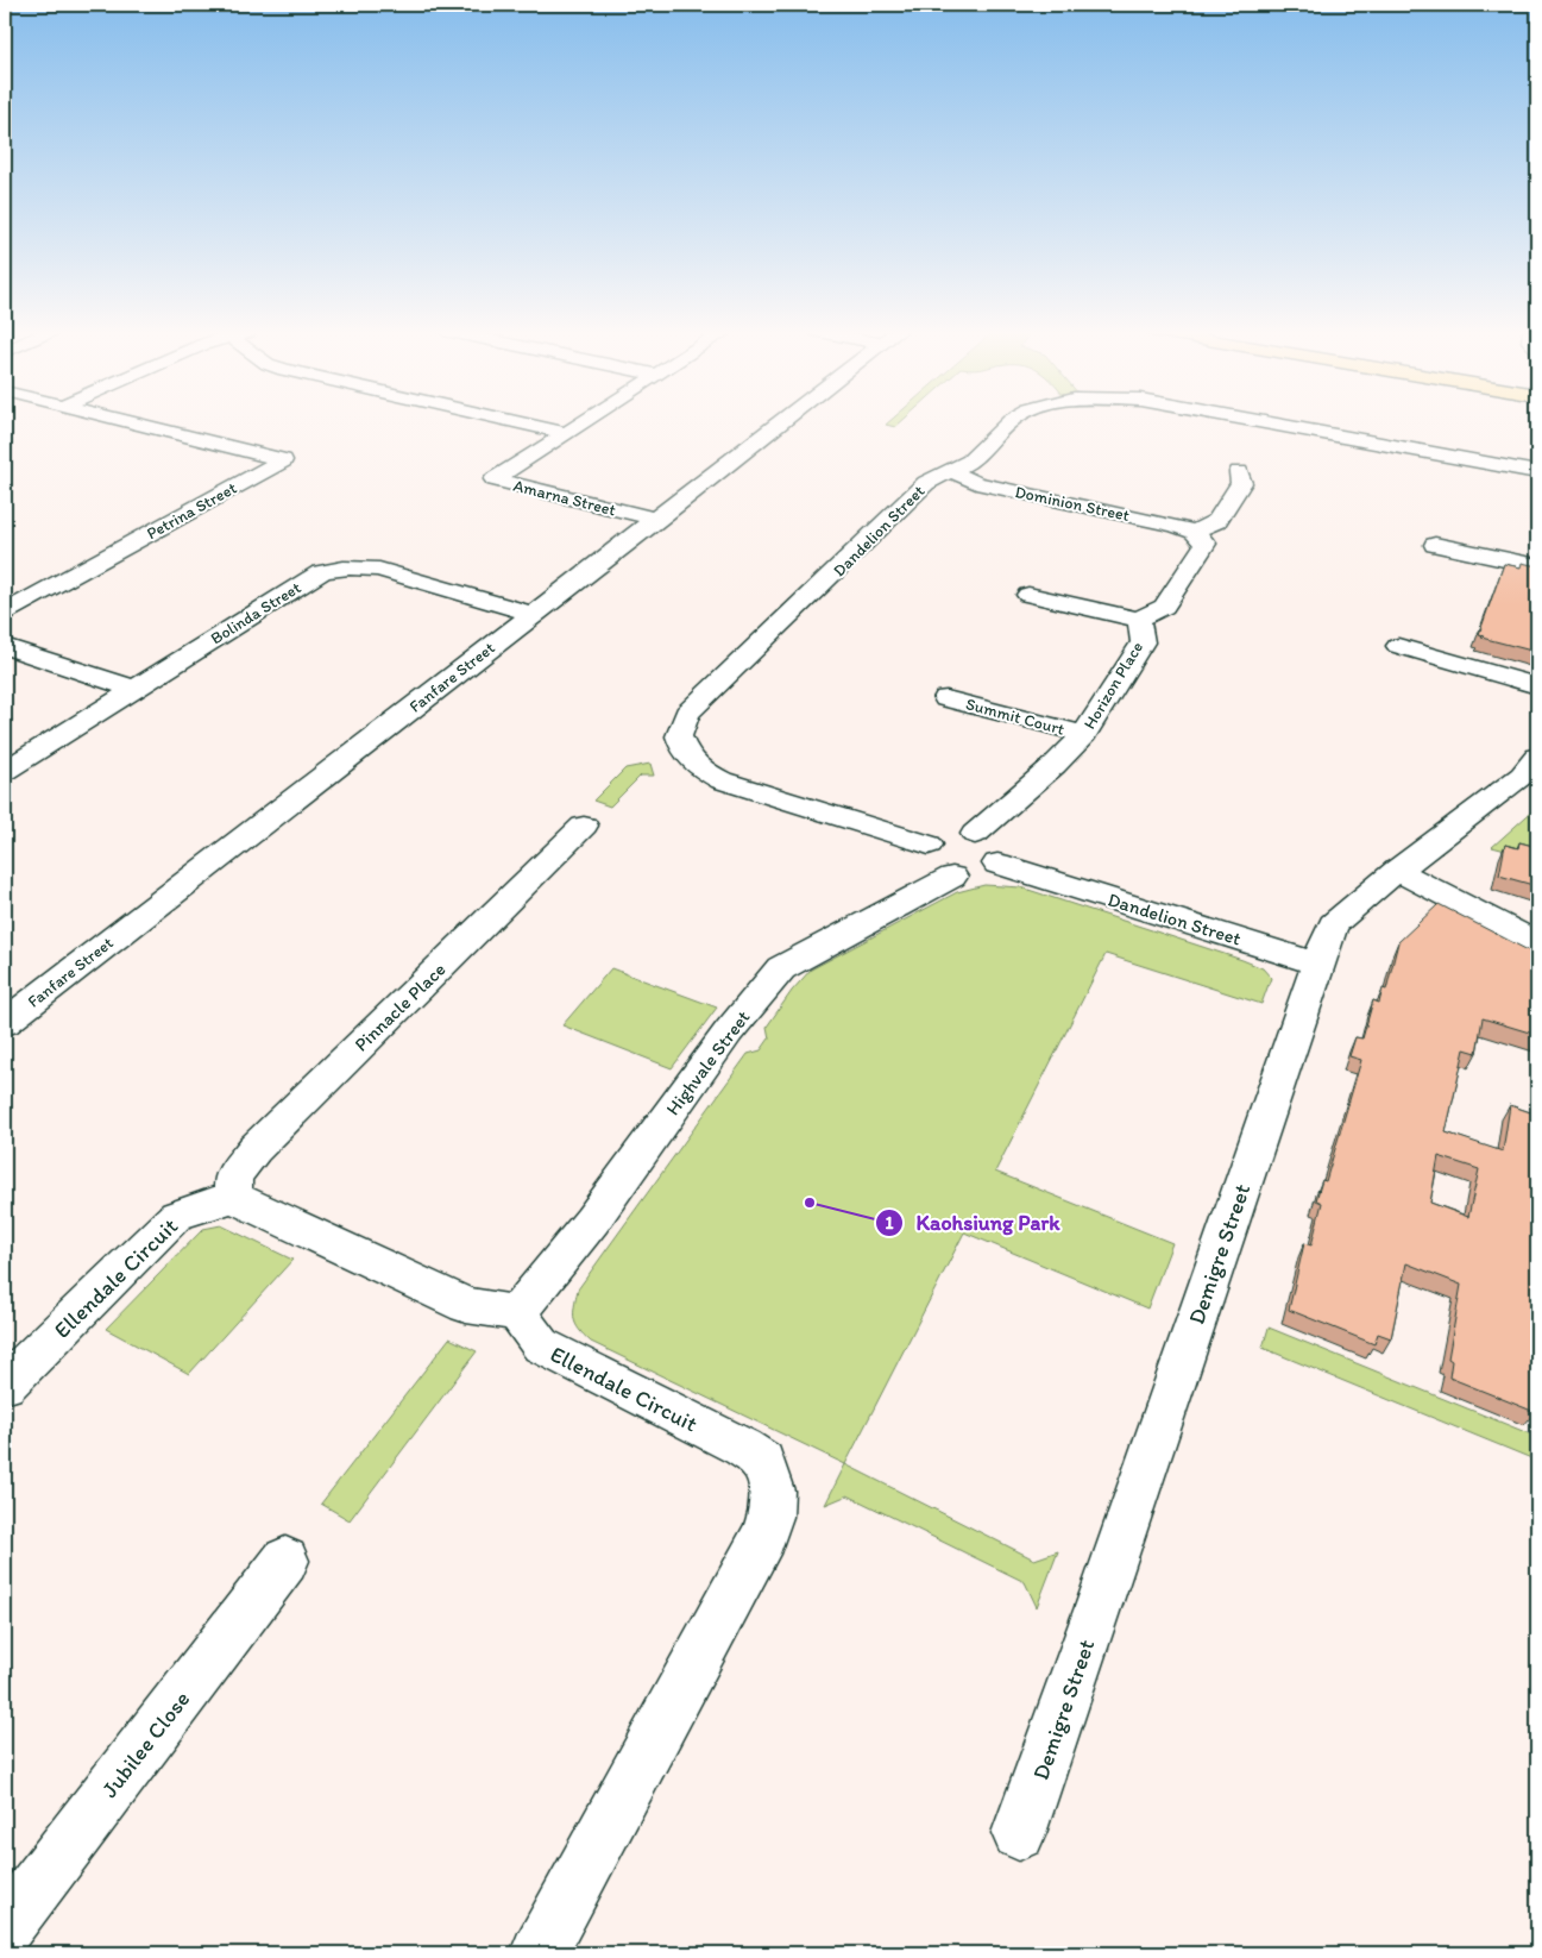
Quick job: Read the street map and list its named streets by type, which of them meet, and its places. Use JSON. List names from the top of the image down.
{
  "streets": {
    "street": [
      "Amarna Street",
      "Dominion Street",
      "Petrina Street",
      "Dandelion Street",
      "Bolinda Street",
      "Fanfare Street",
      "Horizon Place",
      "Summit Court",
      "Pinnacle Place",
      "Highvale Street",
      "Demigre Street",
      "Ellendale Circuit",
      "Jubilee Close"
    ]
  },
  "crossings": [
    ["Amarna Street", "Fanfare Street"],
    ["Dominion Street", "Dandelion Street"],
    ["Dominion Street", "Horizon Place"],
    ["Dandelion Street", "Horizon Place"],
    ["Dandelion Street", "Highvale Street"],
    ["Dandelion Street", "Demigre Street"],
    ["Bolinda Street", "Fanfare Street"],
    ["Horizon Place", "Summit Court"],
    ["Horizon Place", "Highvale Street"],
    ["Pinnacle Place", "Ellendale Circuit"],
    ["Highvale Street", "Ellendale Circuit"]
  ],
  "places": ["Kaohsiung Park"]
}
